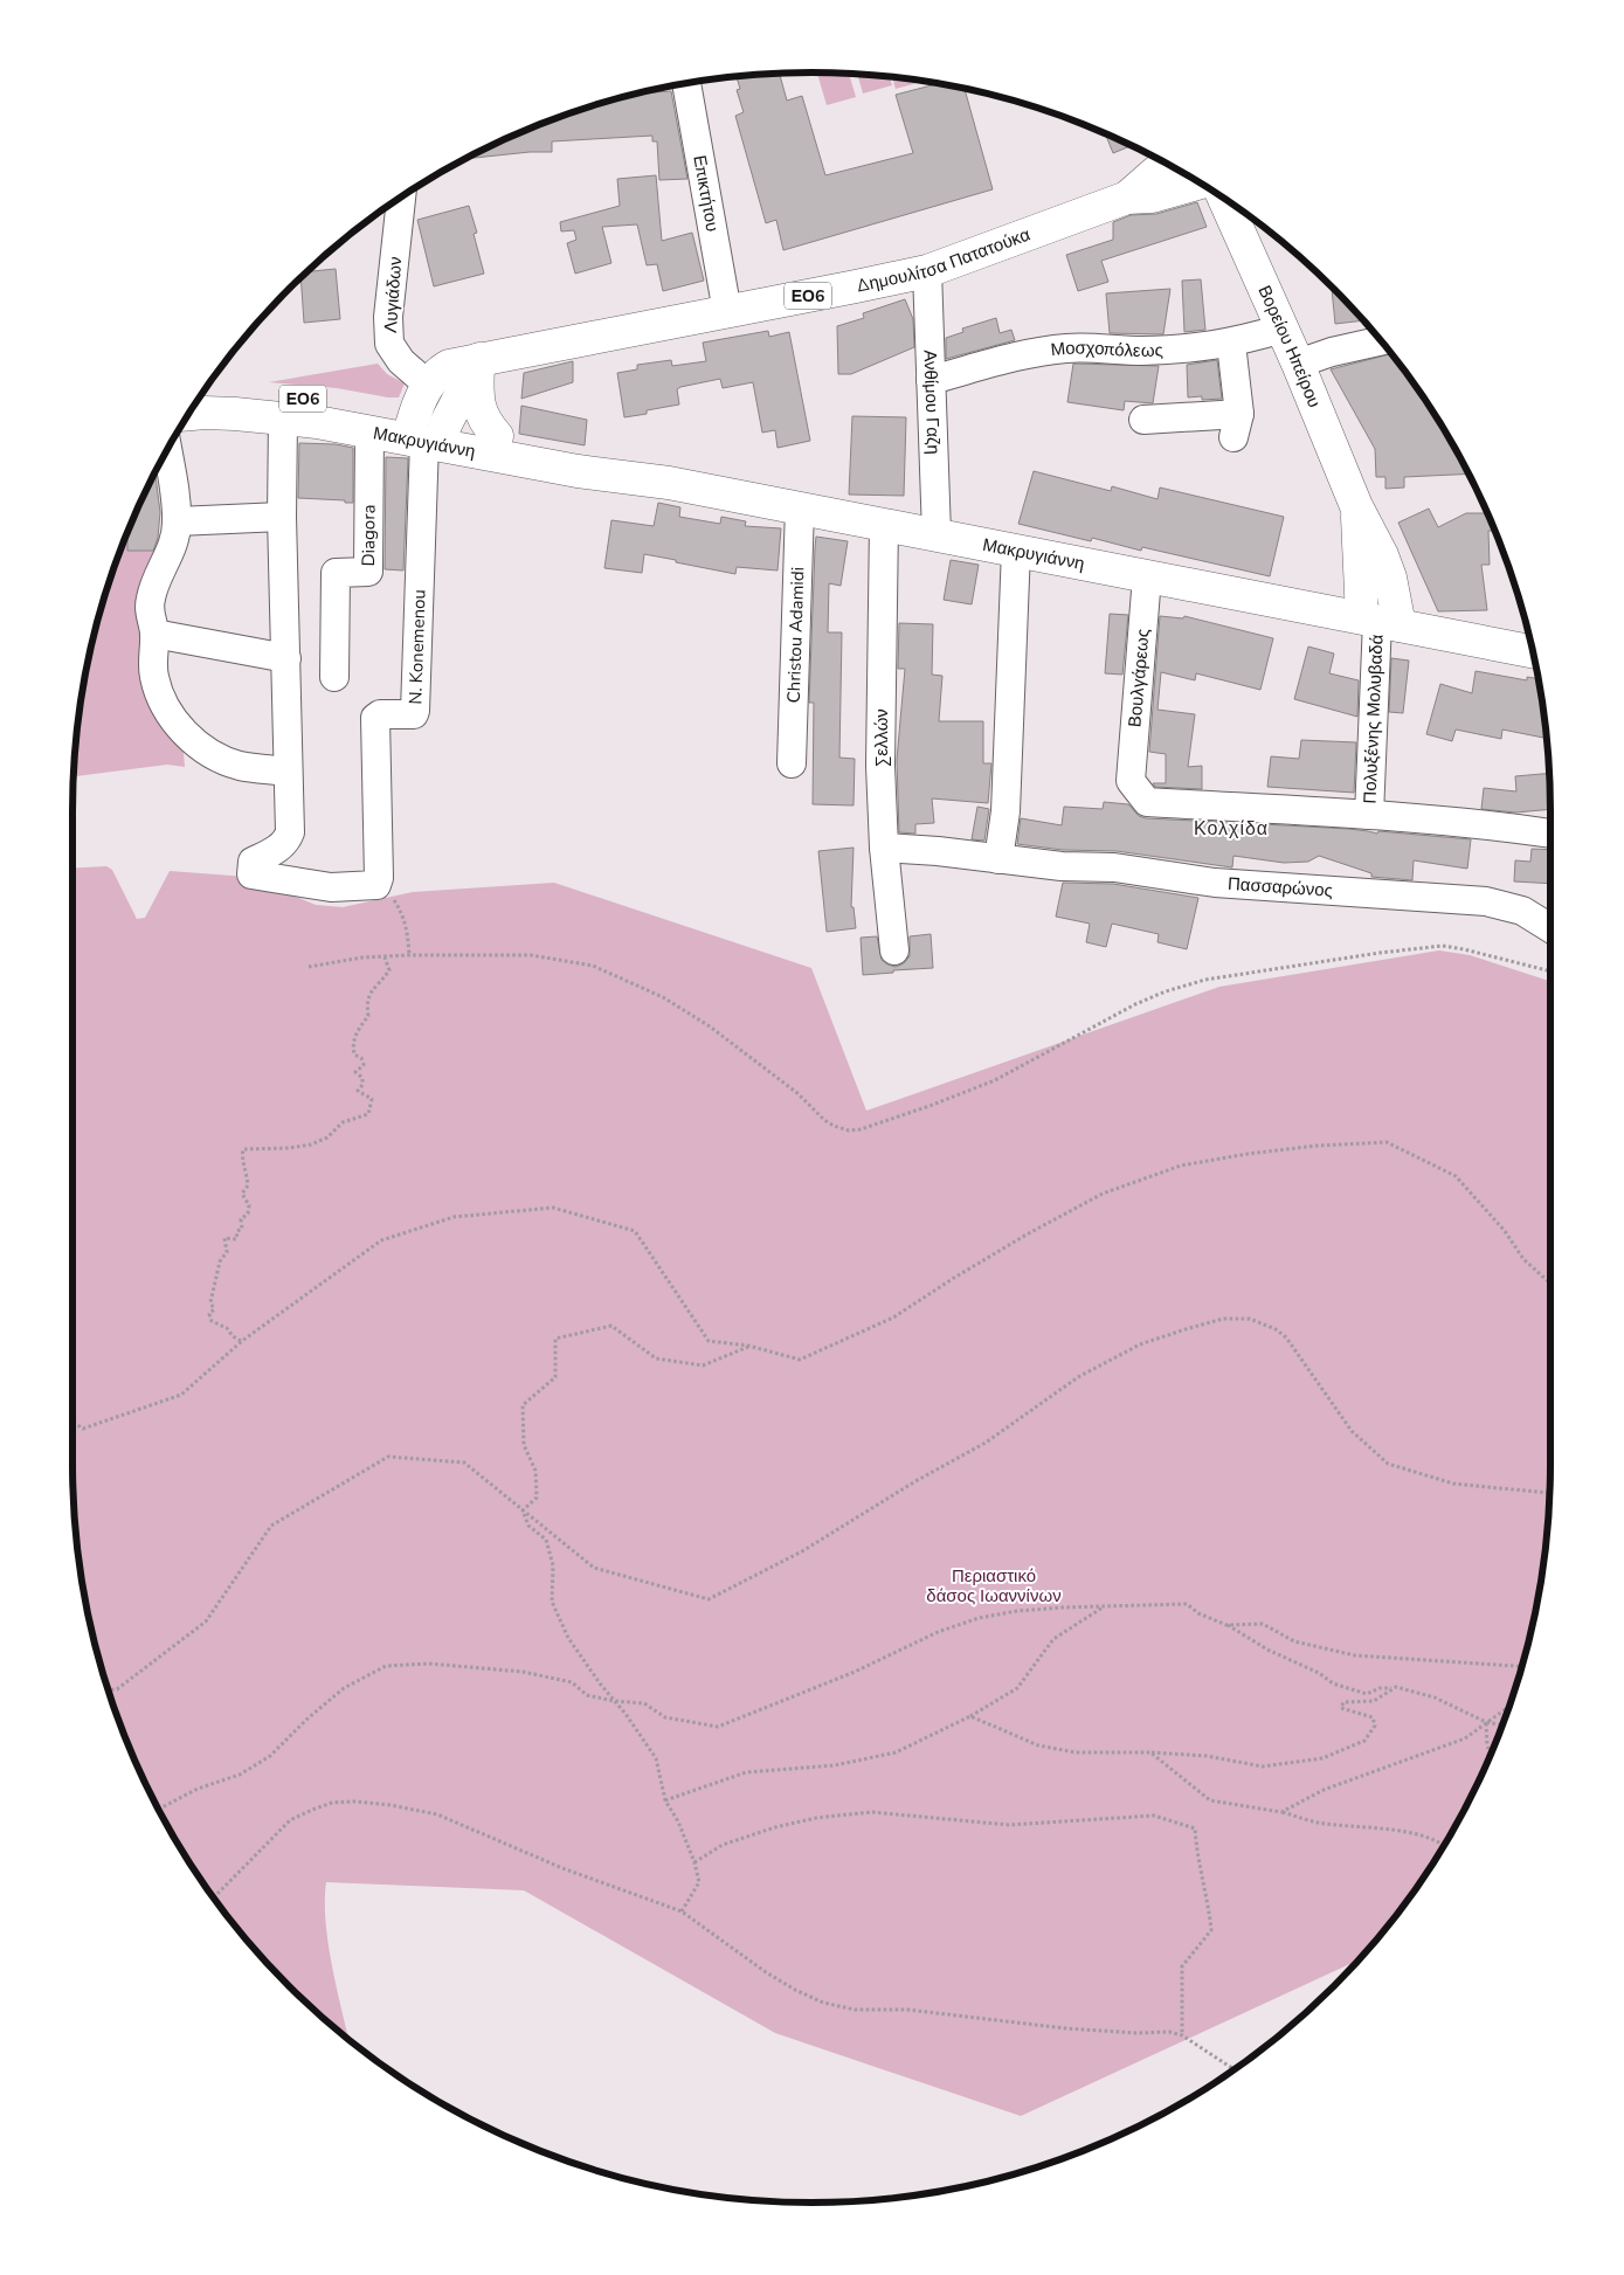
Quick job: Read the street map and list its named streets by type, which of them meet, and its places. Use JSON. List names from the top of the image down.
{
  "streets": {
    "main road": [
      "Δημουλίτσα Πατατούκα",
      "ΕΟ6",
      "Βορείου Ηπείρου",
      "Μακρυγιάννη"
    ],
    "street": [
      "Επικτήτου",
      "Λυγιάδων",
      "Μοσχοπόλεως",
      "Ανθίμου Γαζη",
      "Diagora",
      "Christou Adamidi",
      "N. Konemenou",
      "Βουλγάρεως",
      "Πολυξένης Μολυβαδά",
      "Σελλών",
      "Πασσαρώνος"
    ]
  },
  "crossings": [
    ["Επικτήτου", "Δημουλίτσα Πατατούκα"],
    ["Δημουλίτσα Πατατούκα", "Λυγιάδων"],
    ["Δημουλίτσα Πατατούκα", "Ανθίμου Γαζη"],
    ["Δημουλίτσα Πατατούκα", "Μακρυγιάννη"],
    ["Δημουλίτσα Πατατούκα", "N. Konemenou"],
    ["Βορείου Ηπείρου", "Μοσχοπόλεως"],
    ["Βορείου Ηπείρου", "Μακρυγιάννη"],
    ["Βορείου Ηπείρου", "Πολυξένης Μολυβαδά"],
    ["Μοσχοπόλεως", "Ανθίμου Γαζη"],
    ["Ανθίμου Γαζη", "Μακρυγιάννη"],
    ["Μακρυγιάννη", "Diagora"],
    ["Μακρυγιάννη", "Christou Adamidi"],
    ["Μακρυγιάννη", "N. Konemenou"],
    ["Μακρυγιάννη", "Βουλγάρεως"],
    ["Μακρυγιάννη", "Πολυξένης Μολυβαδά"],
    ["Μακρυγιάννη", "Σελλών"],
    ["Βουλγάρεως", "Πολυξένης Μολυβαδά"],
    ["Σελλών", "Πασσαρώνος"]
  ],
  "districts": ["Κολχίδα"],
  "parks": ["Περιαστικό δάσος Ιωαννίνων"]
}
